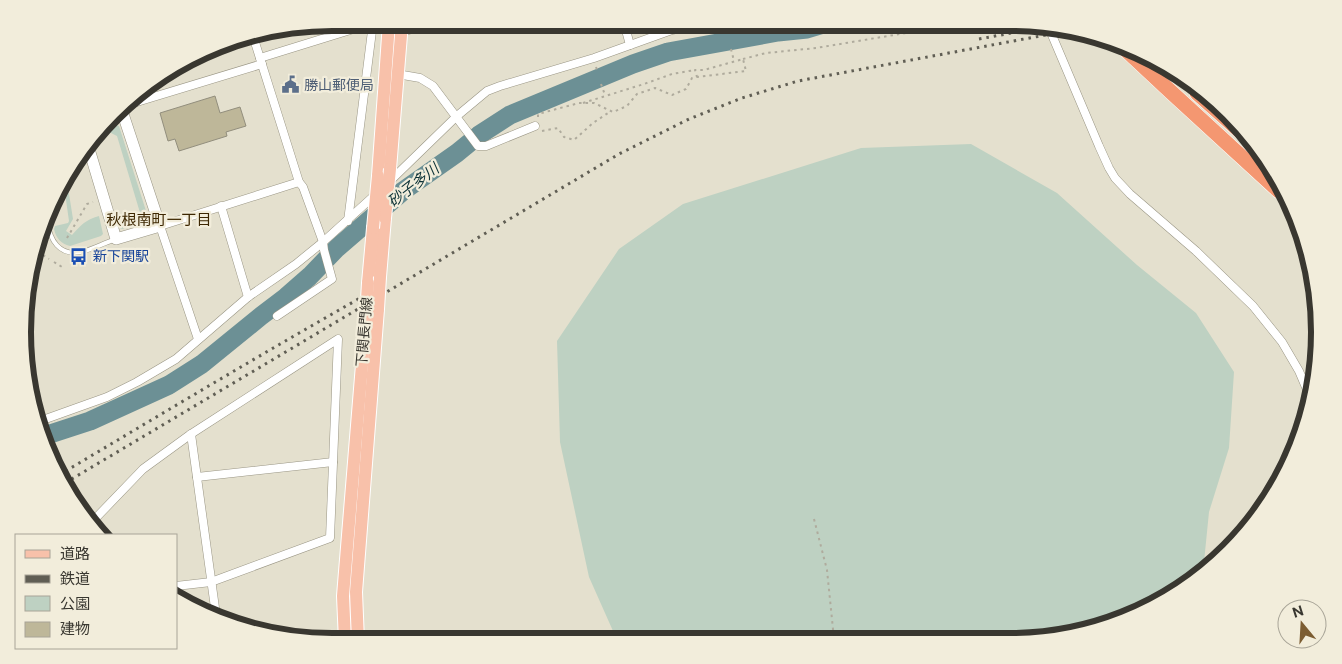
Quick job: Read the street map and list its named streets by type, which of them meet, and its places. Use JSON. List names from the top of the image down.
{
  "streets": {
    "main road": ["下関長門線"]
  },
  "districts": ["秋根南町一丁目"],
  "water": ["砂子多川"],
  "places": {
    "public building": ["勝山郵便局"],
    "bus stop": ["新下関駅"]
  },
  "legend": [
    "道路",
    "鉄道",
    "公園",
    "建物"
  ],
  "north": "top"
}
